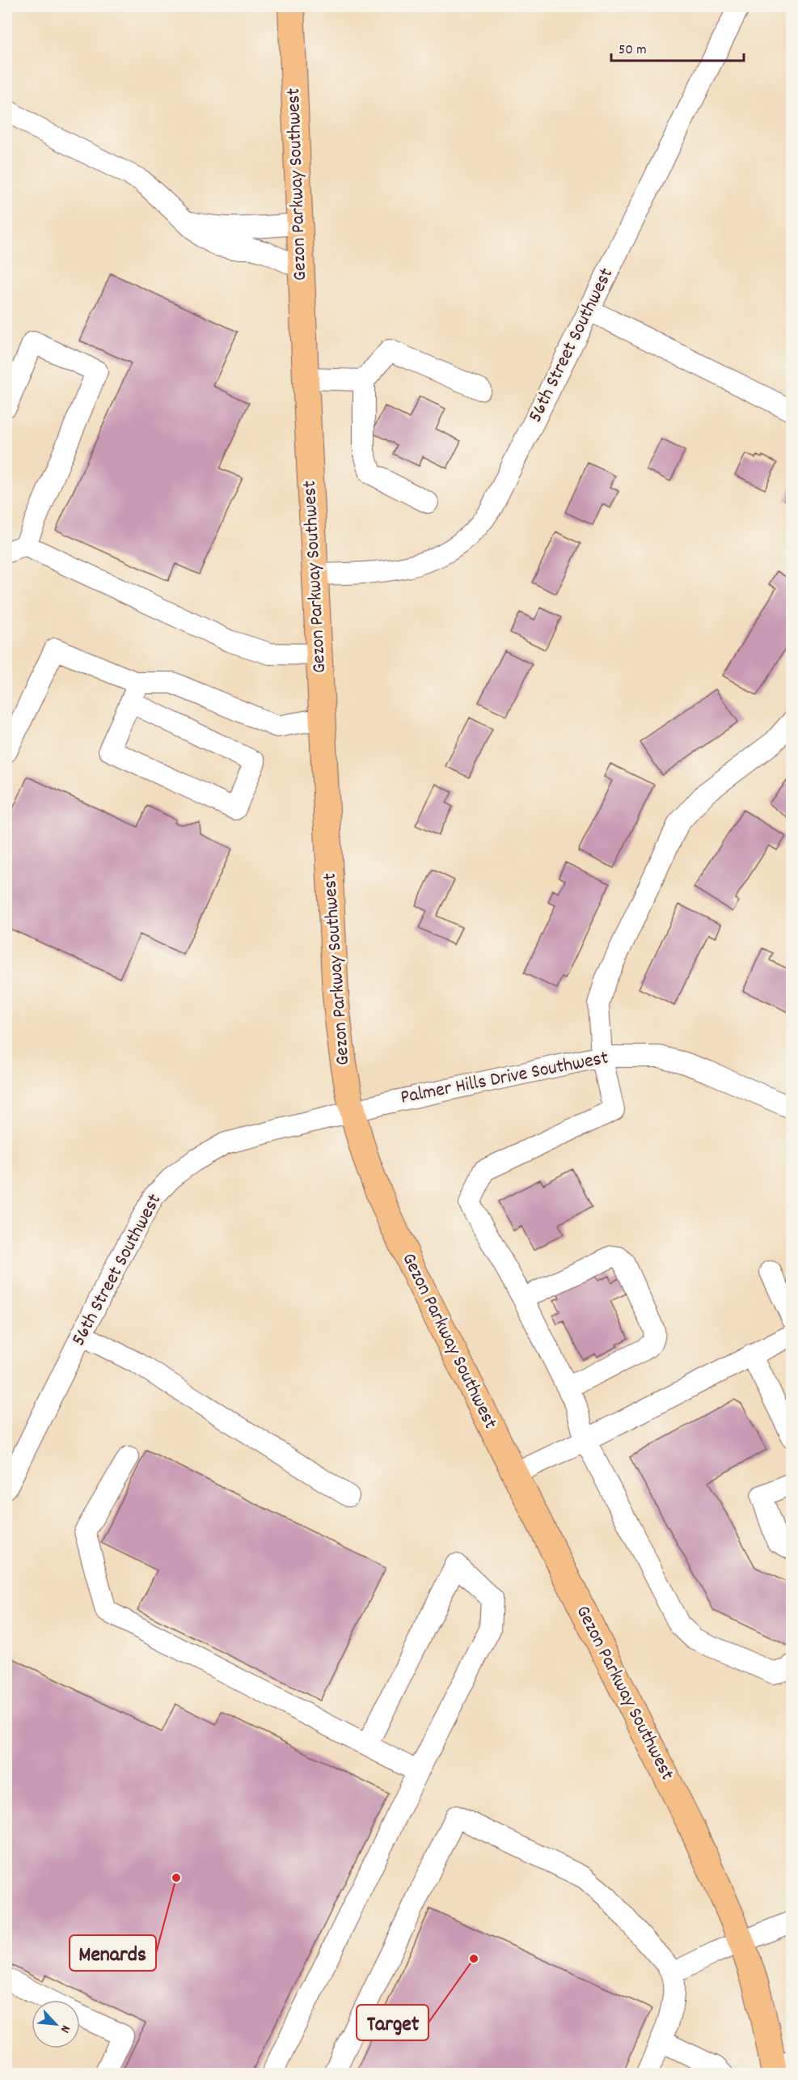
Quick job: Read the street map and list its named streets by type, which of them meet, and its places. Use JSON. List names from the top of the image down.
{
  "streets": {
    "main road": ["Gezon Parkway Southwest"],
    "street": ["56th Street Southwest", "Palmer Hills Drive Southwest"]
  },
  "crossings": [
    ["Gezon Parkway Southwest", "56th Street Southwest"],
    ["Gezon Parkway Southwest", "Palmer Hills Drive Southwest"],
    ["56th Street Southwest", "Palmer Hills Drive Southwest"]
  ],
  "places": ["Menards", "Target"],
  "scale_bar": "50 m",
  "north": "bottom right"
}
